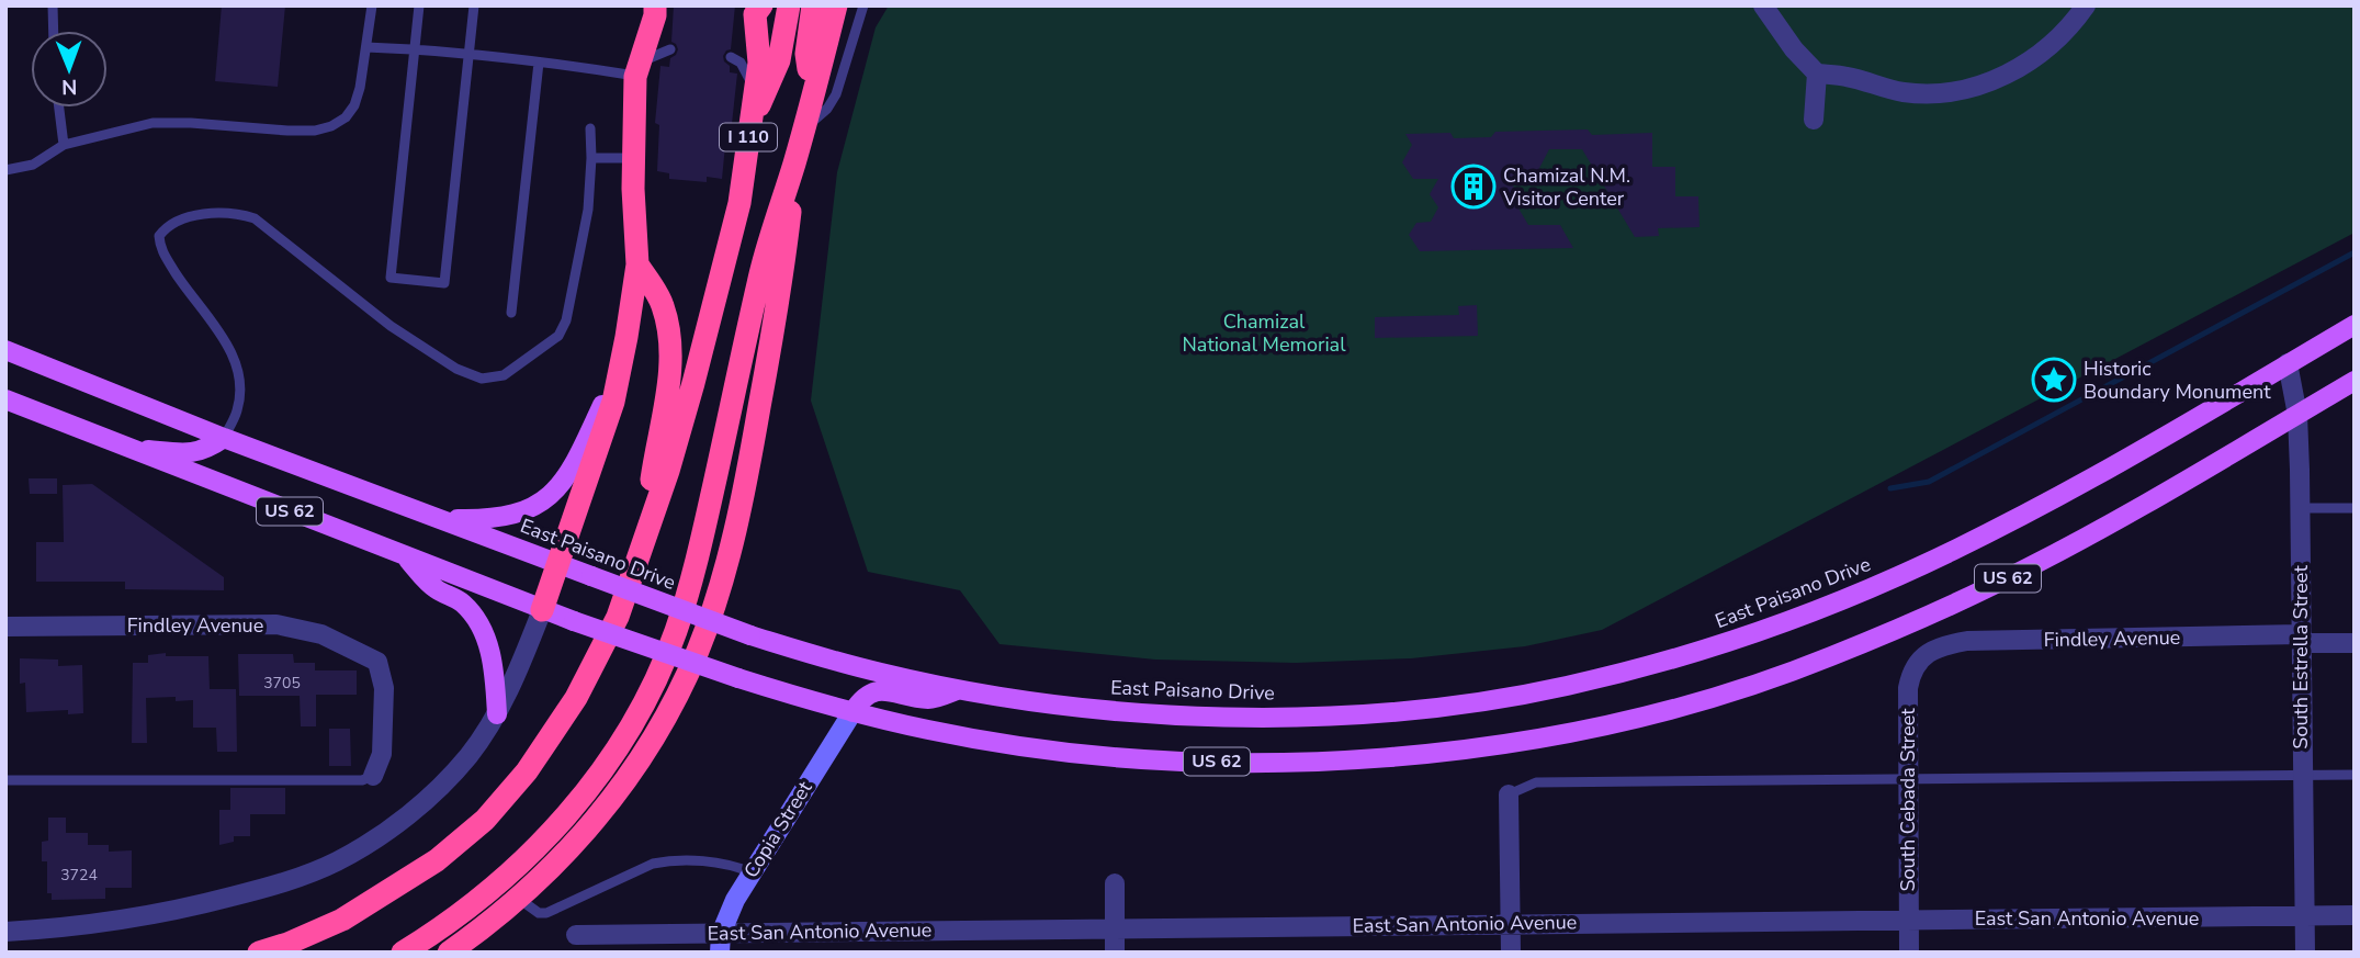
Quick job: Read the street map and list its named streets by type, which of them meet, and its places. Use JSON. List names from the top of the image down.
{
  "streets": {
    "highway": ["I 110"],
    "main road": ["US 62", "East Paisano Drive", "Copia Street"],
    "street": [
      "Findley Avenue",
      "South Estrella Street",
      "South Cebada Street",
      "East San Antonio Avenue"
    ]
  },
  "crossings": [
    ["US 62", "South Estrella Street"],
    ["US 62", "Copia Street"],
    ["East Paisano Drive", "South Estrella Street"],
    ["Findley Avenue", "South Estrella Street"],
    ["Findley Avenue", "South Cebada Street"],
    ["South Estrella Street", "East San Antonio Avenue"],
    ["South Cebada Street", "East San Antonio Avenue"],
    ["Copia Street", "East San Antonio Avenue"]
  ],
  "parks": ["Chamizal National Memorial"],
  "places": {
    "building": ["Chamizal N.M. Visitor Center"],
    "place": ["Historic Boundary Monument"]
  },
  "house_numbers": ["3705", "3724"],
  "north": "bottom"
}
